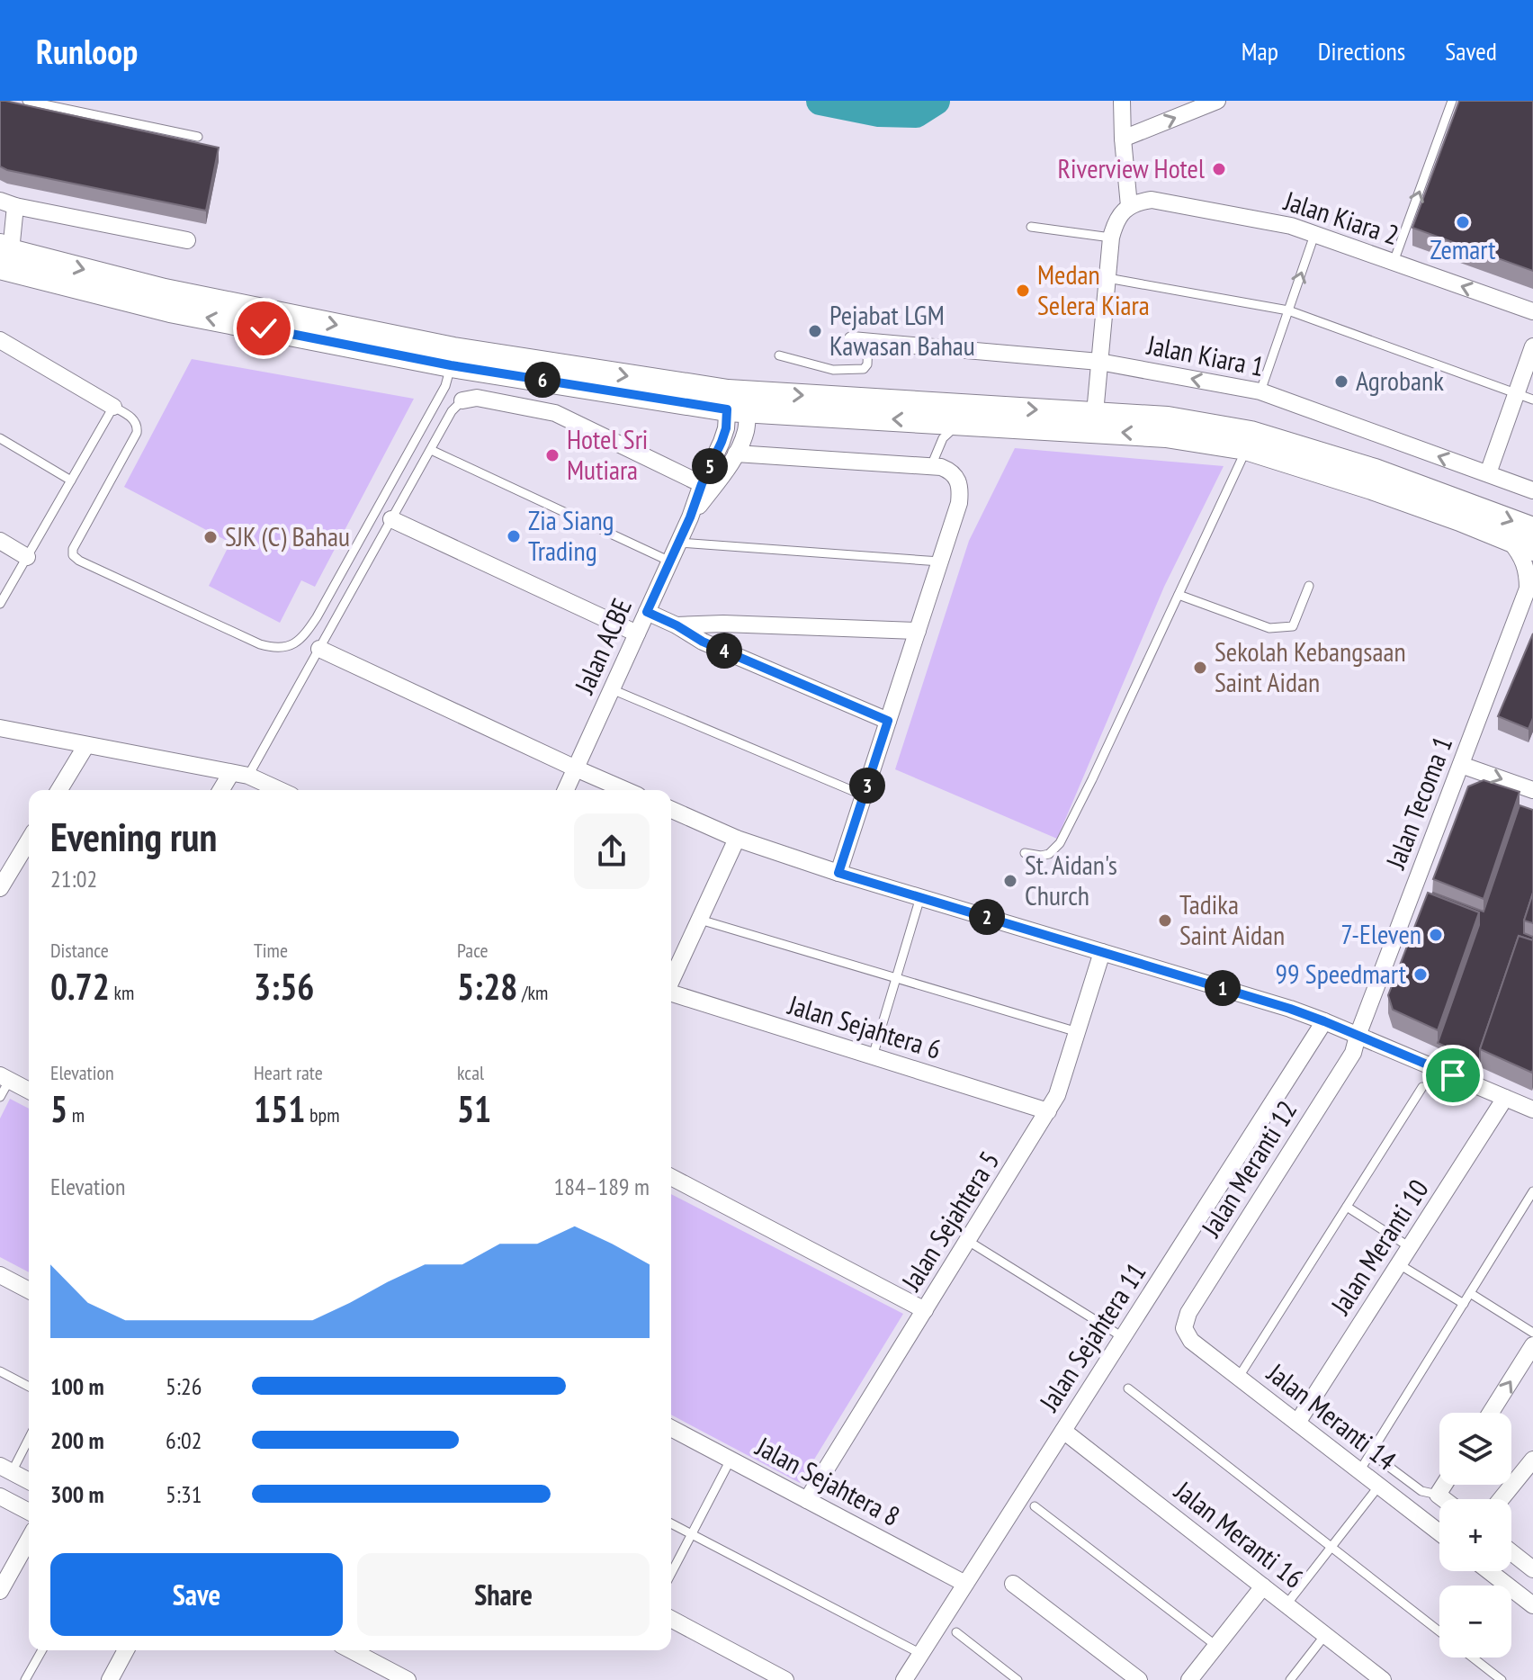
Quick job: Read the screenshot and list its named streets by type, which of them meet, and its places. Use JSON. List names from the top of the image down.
{
  "streets": {
    "street": [
      "Jalan Kiara 2",
      "Jalan Kiara 1",
      "Jalan ACBE",
      "Jalan Tecoma 1",
      "Jalan Sejahtera 6",
      "Jalan Meranti 12",
      "Jalan Sejahtera 5",
      "Jalan Meranti 10",
      "Jalan Sejahtera 11",
      "Jalan Meranti 14",
      "Jalan Sejahtera 8",
      "Jalan Meranti 16"
    ]
  },
  "crossings": [
    ["Jalan Tecoma 1", "Jalan Meranti 12"],
    ["Jalan Sejahtera 6", "Jalan Sejahtera 5"],
    ["Jalan Meranti 12", "Jalan Meranti 14"],
    ["Jalan Sejahtera 5", "Jalan Sejahtera 8"],
    ["Jalan Meranti 10", "Jalan Meranti 14"],
    ["Jalan Sejahtera 11", "Jalan Sejahtera 8"],
    ["Jalan Sejahtera 11", "Jalan Meranti 16"]
  ],
  "one_way": ["Jalan Kiara 2", "Jalan Kiara 1"],
  "places": [
    "Riverview Hotel",
    "Zemart",
    "Medan Selera Kiara",
    "Pejabat LGM Kawasan Bahau",
    "Agrobank",
    "Hotel Sri Mutiara",
    "Zia Siang Trading",
    "SJK (C) Bahau",
    "Sekolah Kebangsaan Saint Aidan",
    "St. Aidan's Church",
    "Tadika Saint Aidan",
    "7-Eleven",
    "99 Speedmart"
  ],
  "page": {
    "header": "Runloop",
    "nav": ["Map", "Directions", "Saved"],
    "pins": [
      "6",
      "5",
      "4",
      "3",
      "2",
      "1"
    ],
    "heading": ["Evening run", "21:02"],
    "stats": [
      ["Distance", "0.72 km"],
      ["Time", "3:56"],
      ["Pace", "5:28 /km"],
      ["Elevation", "5 m"],
      ["Heart rate", "151 bpm"],
      ["kcal", "51"]
    ],
    "chart": ["Elevation", "184–189 m"],
    "list": [
      {
        "name": "100 m",
        "note": "5:26"
      },
      {
        "name": "200 m",
        "note": "6:02"
      },
      {
        "name": "300 m",
        "note": "5:31"
      }
    ],
    "map_buttons": ["+", "−"],
    "buttons": ["Save", "Share"]
  }
}
